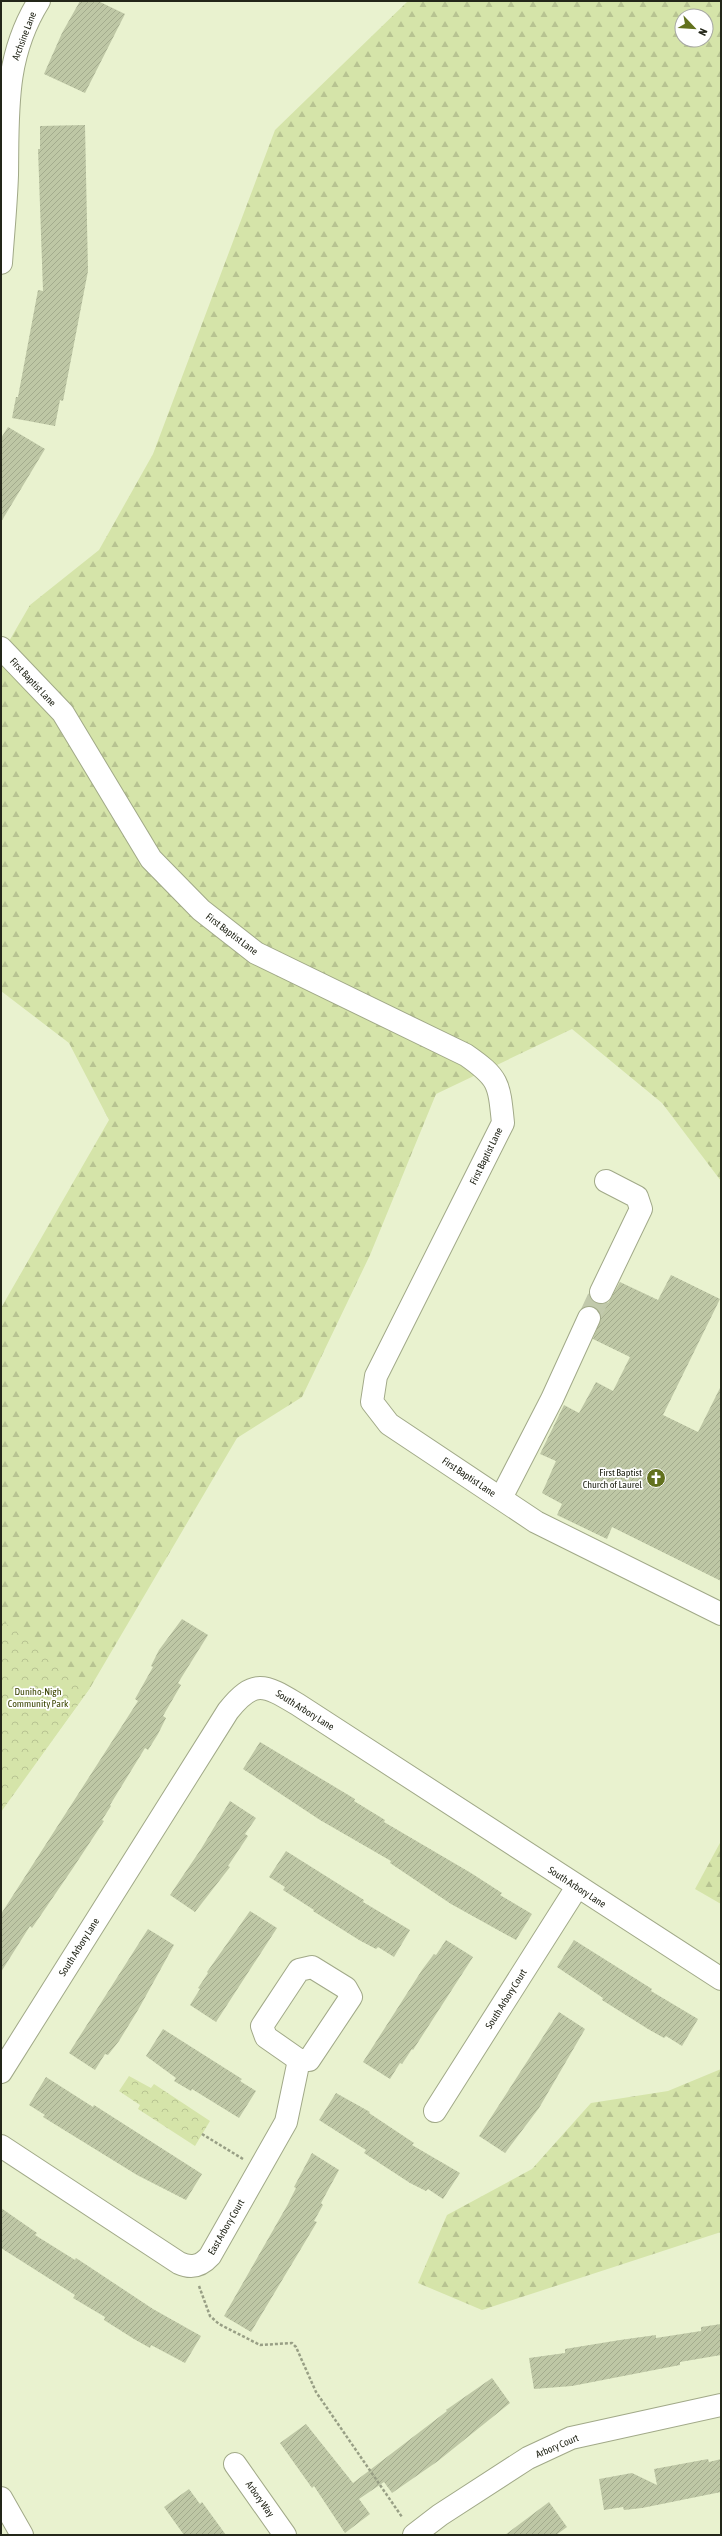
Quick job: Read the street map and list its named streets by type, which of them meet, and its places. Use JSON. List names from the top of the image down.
{
  "streets": {
    "street": [
      "Archsine Lane",
      "First Baptist Lane",
      "South Arbory Lane",
      "South Arbory Court",
      "East Arbory Court",
      "Arbory Court",
      "Arbory Way"
    ]
  },
  "crossings": [
    ["South Arbory Lane", "South Arbory Court"]
  ],
  "parks": ["Duniho-Nigh Community Park"],
  "places": {
    "church": ["First Baptist Church of Laurel"]
  },
  "north": "bottom right"
}
